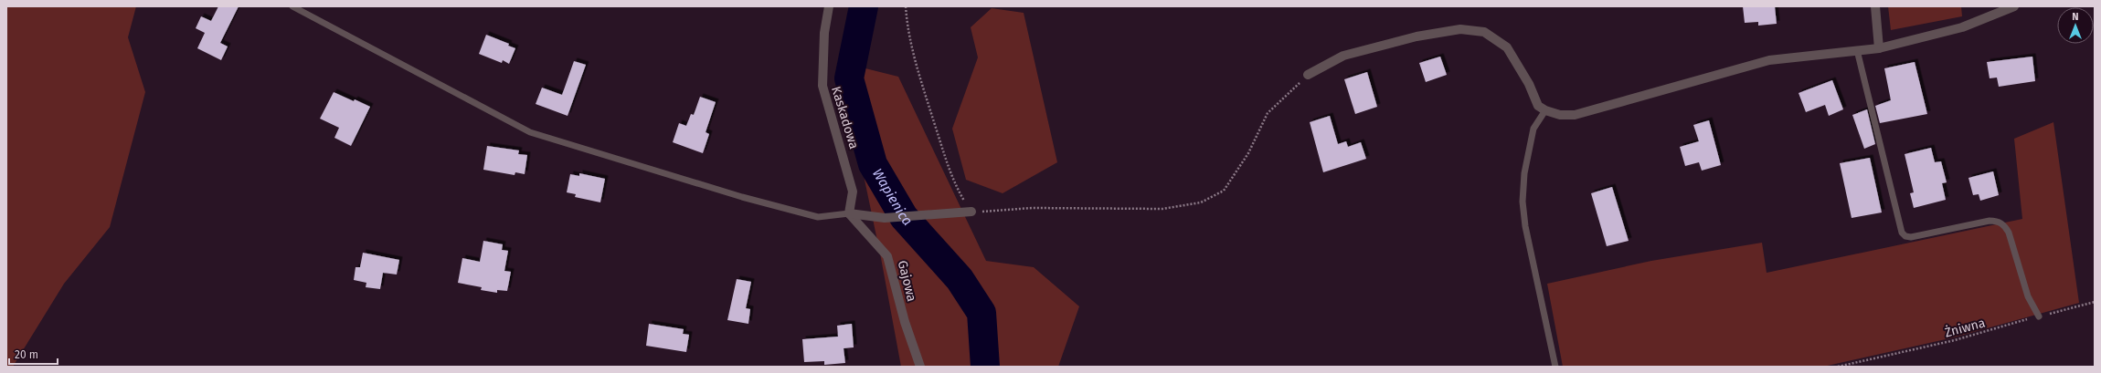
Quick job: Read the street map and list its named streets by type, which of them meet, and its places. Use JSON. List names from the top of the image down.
{
  "streets": {
    "street": ["Kaskadowa", "Gajowa"],
    "path": ["Żniwna"]
  },
  "crossings": [
    ["Kaskadowa", "Gajowa"]
  ],
  "water": ["Wapienica"],
  "scale_bar": "20 m",
  "north": "top"
}
